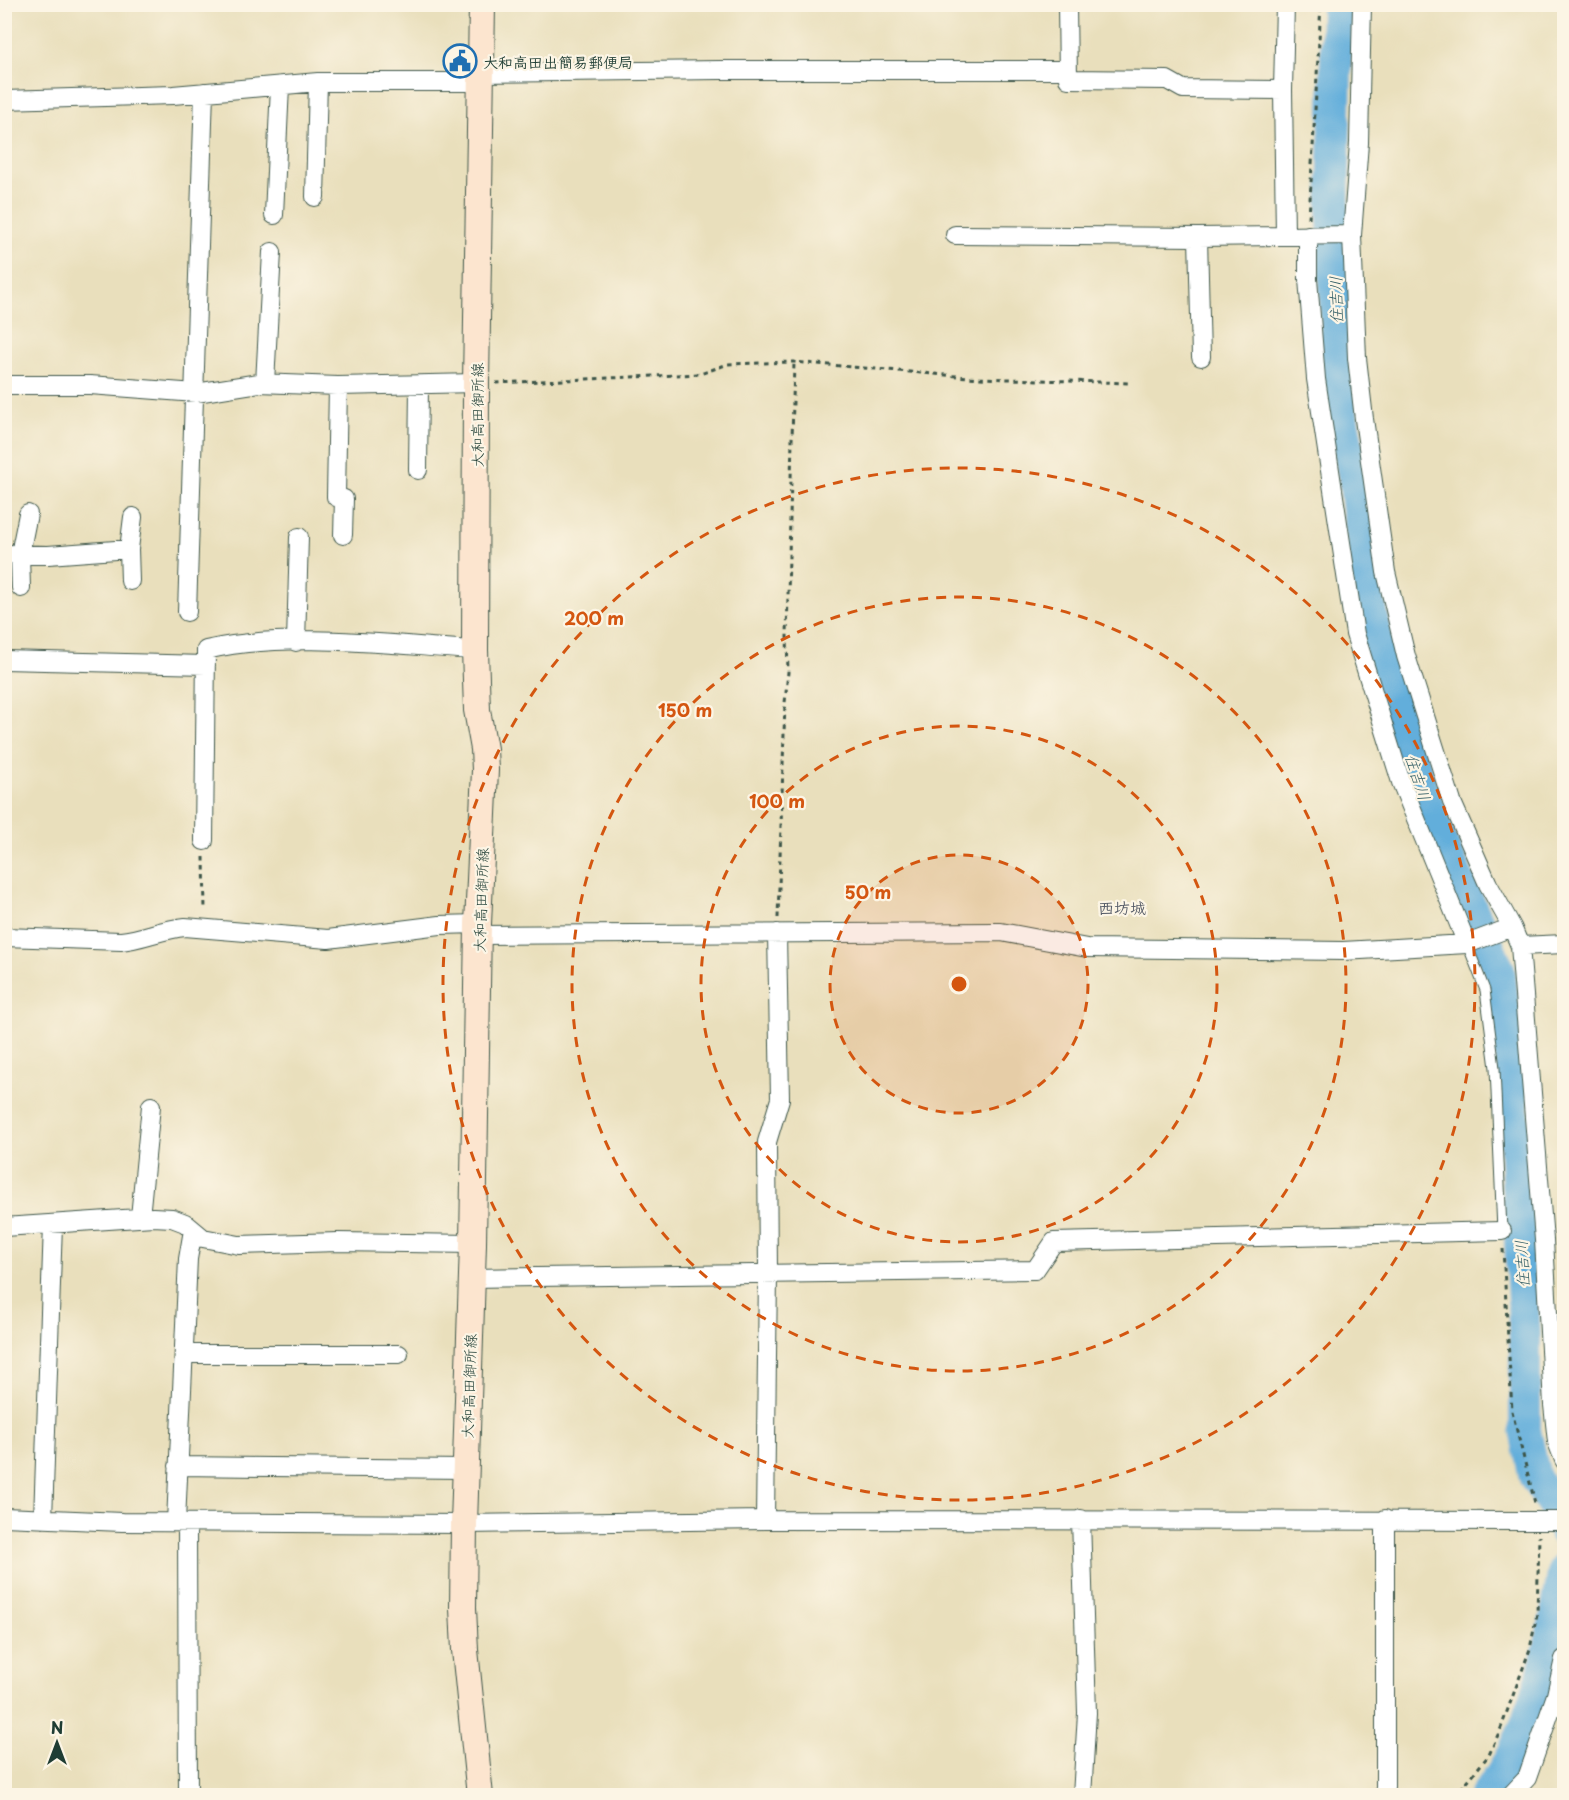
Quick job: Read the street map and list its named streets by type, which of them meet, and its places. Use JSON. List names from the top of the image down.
{
  "streets": {
    "main road": ["大和高田御所線"]
  },
  "districts": ["西坊城"],
  "water": ["住吉川"],
  "places": {
    "public building": ["大和高田出簡易郵便局"]
  },
  "north": "top",
  "rings": [
    "200 m",
    "150 m",
    "100 m",
    "50 m"
  ]
}
